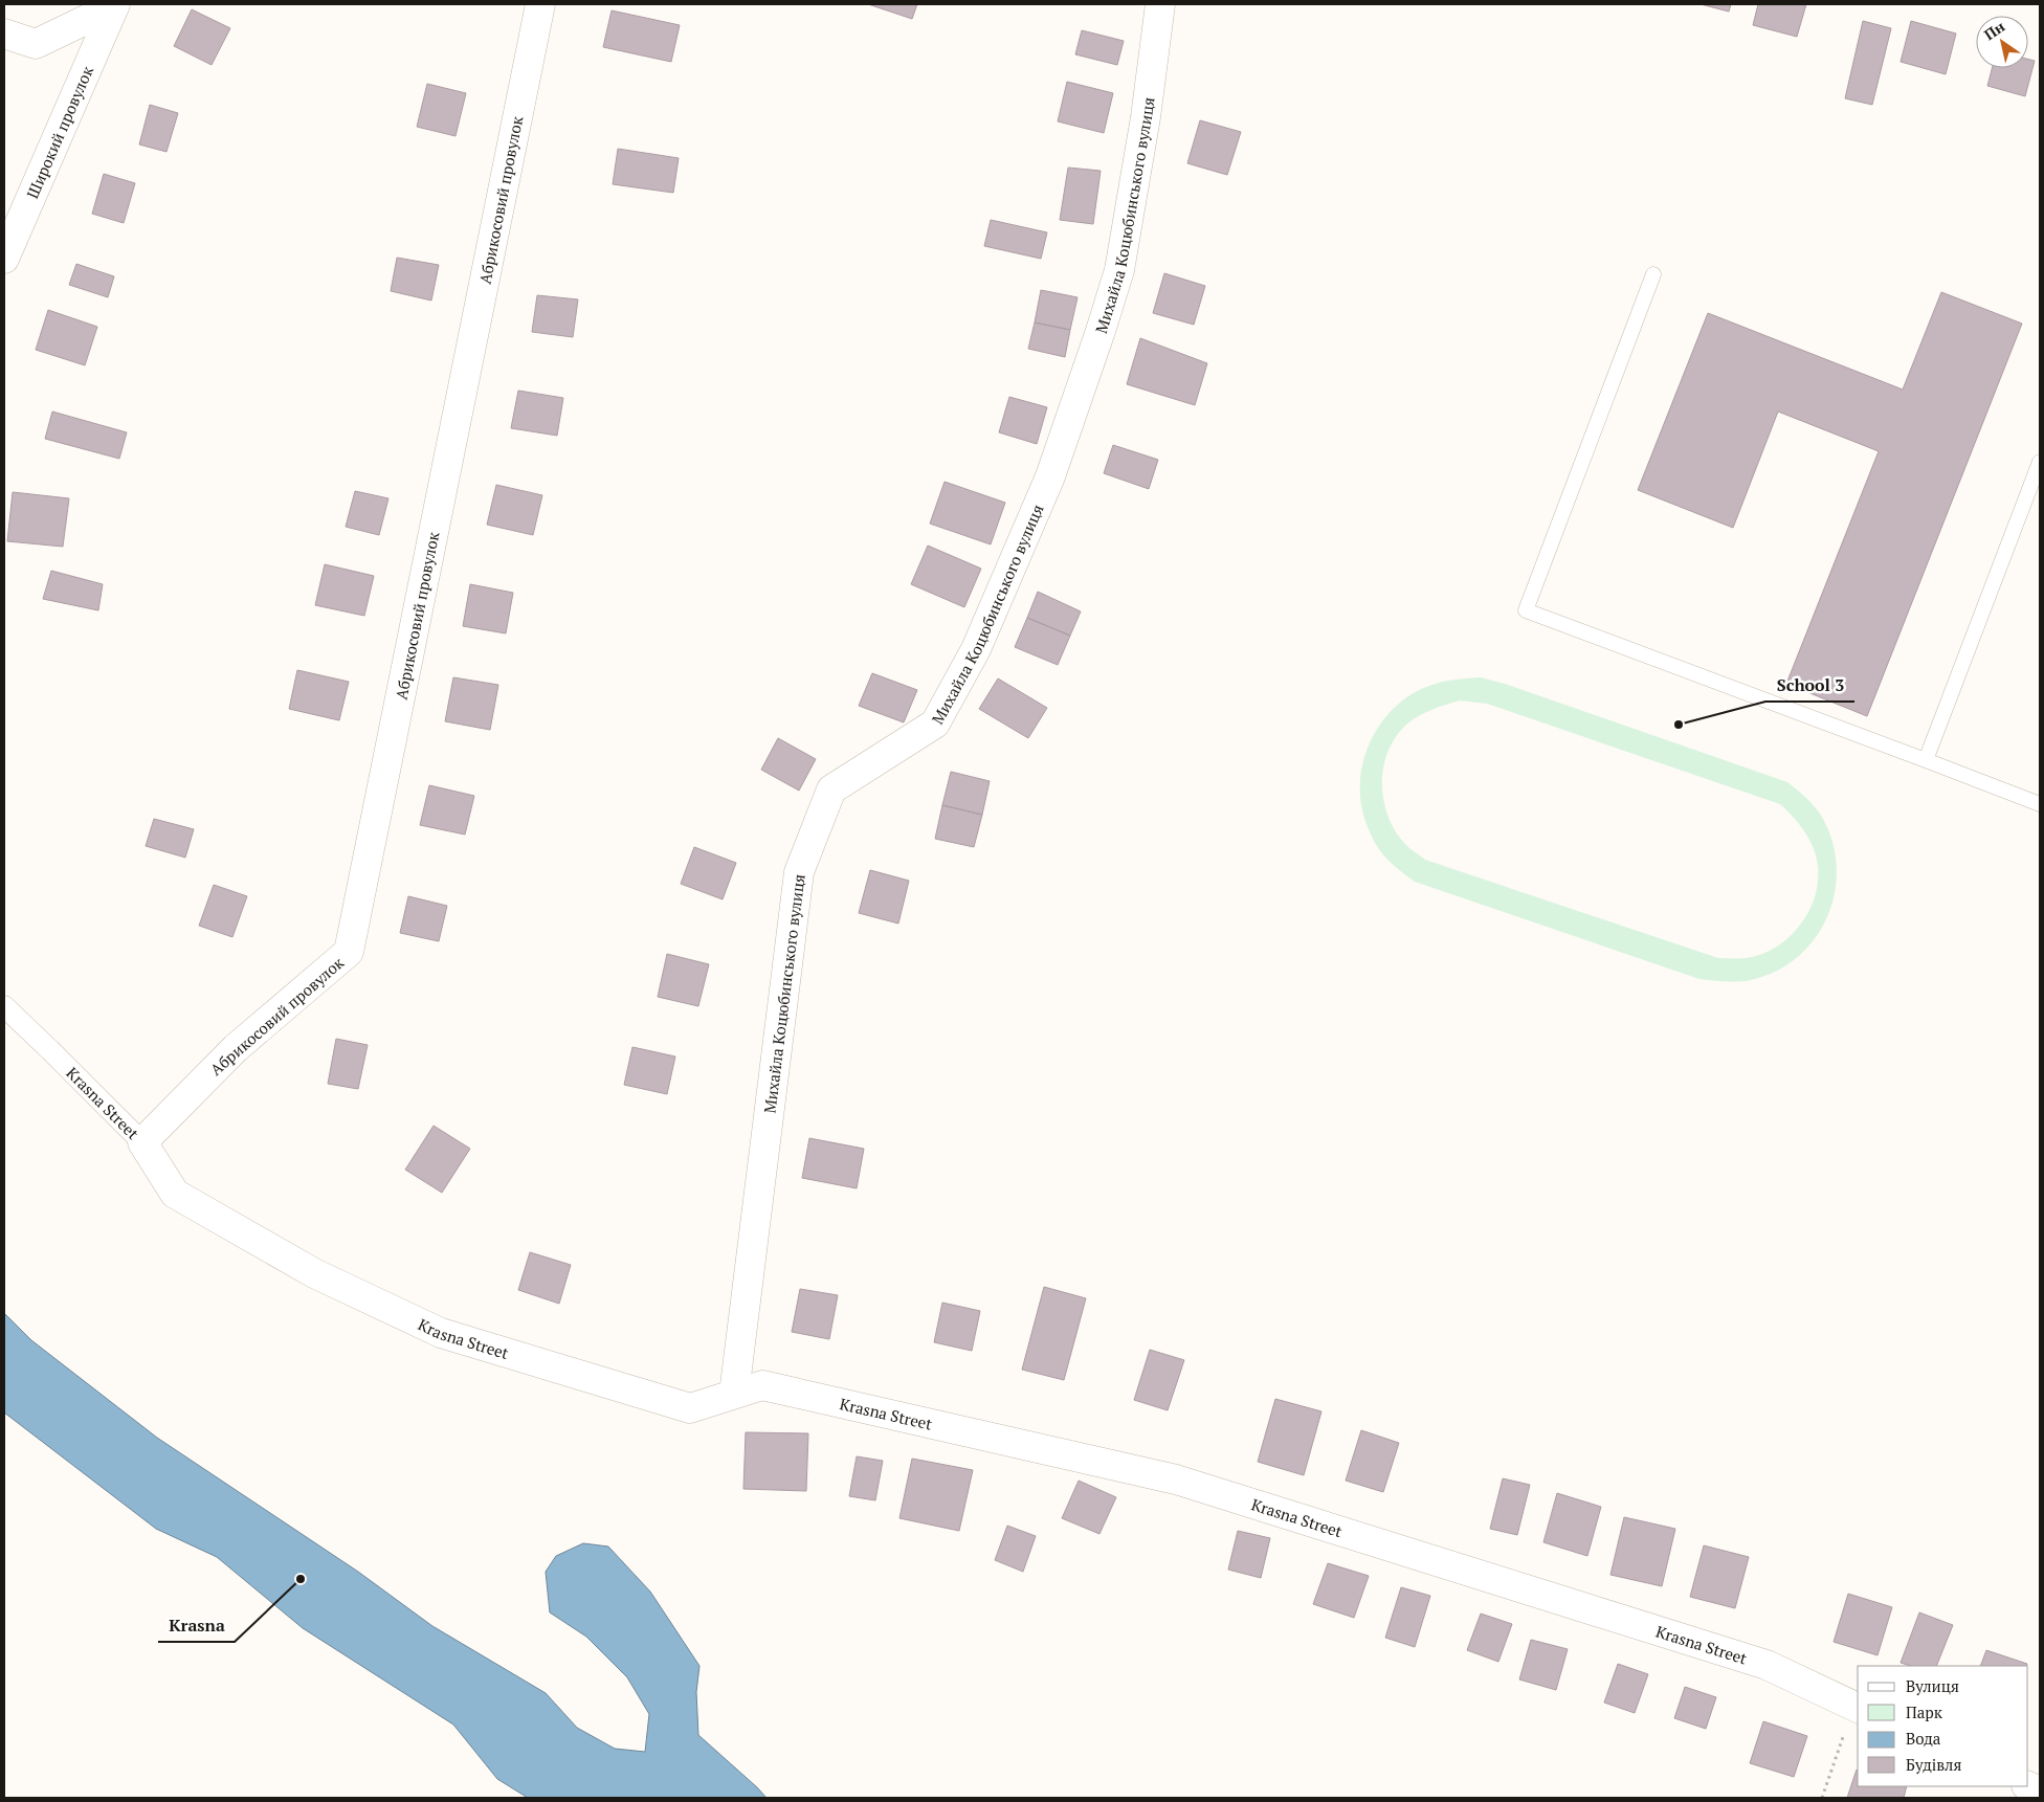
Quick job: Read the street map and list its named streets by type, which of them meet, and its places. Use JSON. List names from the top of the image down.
{
  "streets": {
    "street": [
      "Широкий провулок",
      "Абрикосовий провулок",
      "Михайла Коцюбинського вулиця",
      "Krasna Street"
    ]
  },
  "crossings": [
    ["Абрикосовий провулок", "Krasna Street"],
    ["Михайла Коцюбинського вулиця", "Krasna Street"]
  ],
  "places": ["School 3", "Krasna"],
  "legend": [
    "Вулиця",
    "Парк",
    "Вода",
    "Будівля"
  ],
  "north": "top left"
}
